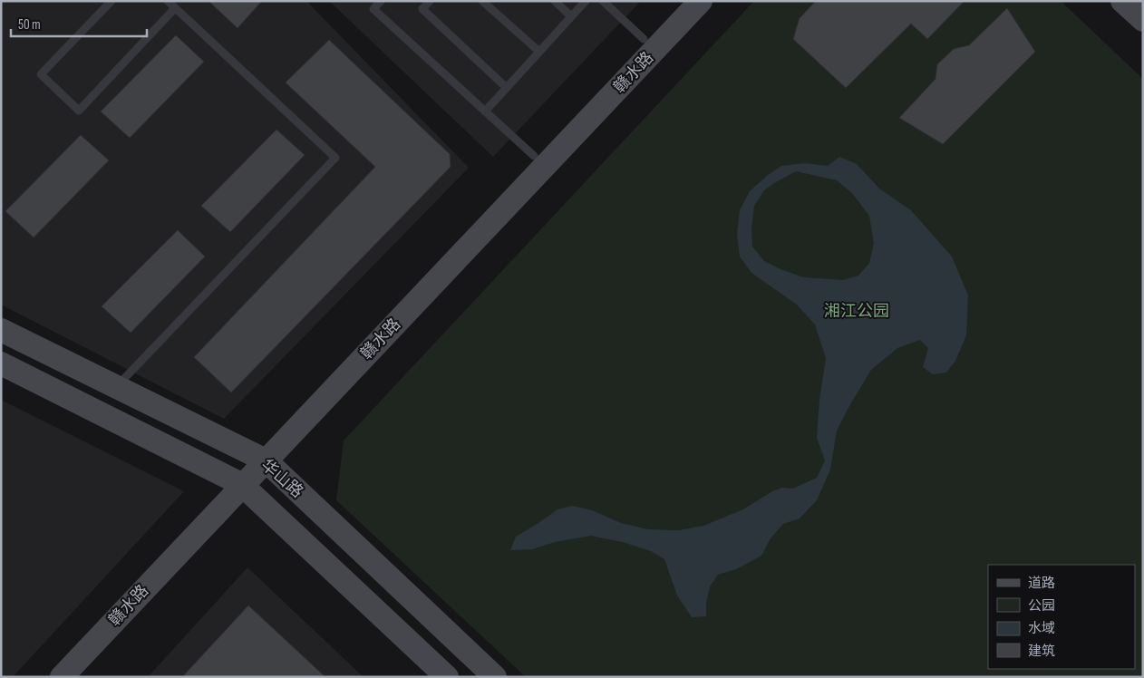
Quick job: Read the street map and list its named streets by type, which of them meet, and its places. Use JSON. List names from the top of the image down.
{
  "streets": {
    "main road": ["赣水路", "华山路"]
  },
  "crossings": [
    ["赣水路", "华山路"]
  ],
  "parks": ["湘江公园"],
  "legend": [
    "道路",
    "公园",
    "水域",
    "建筑"
  ],
  "scale_bar": "50 m"
}
